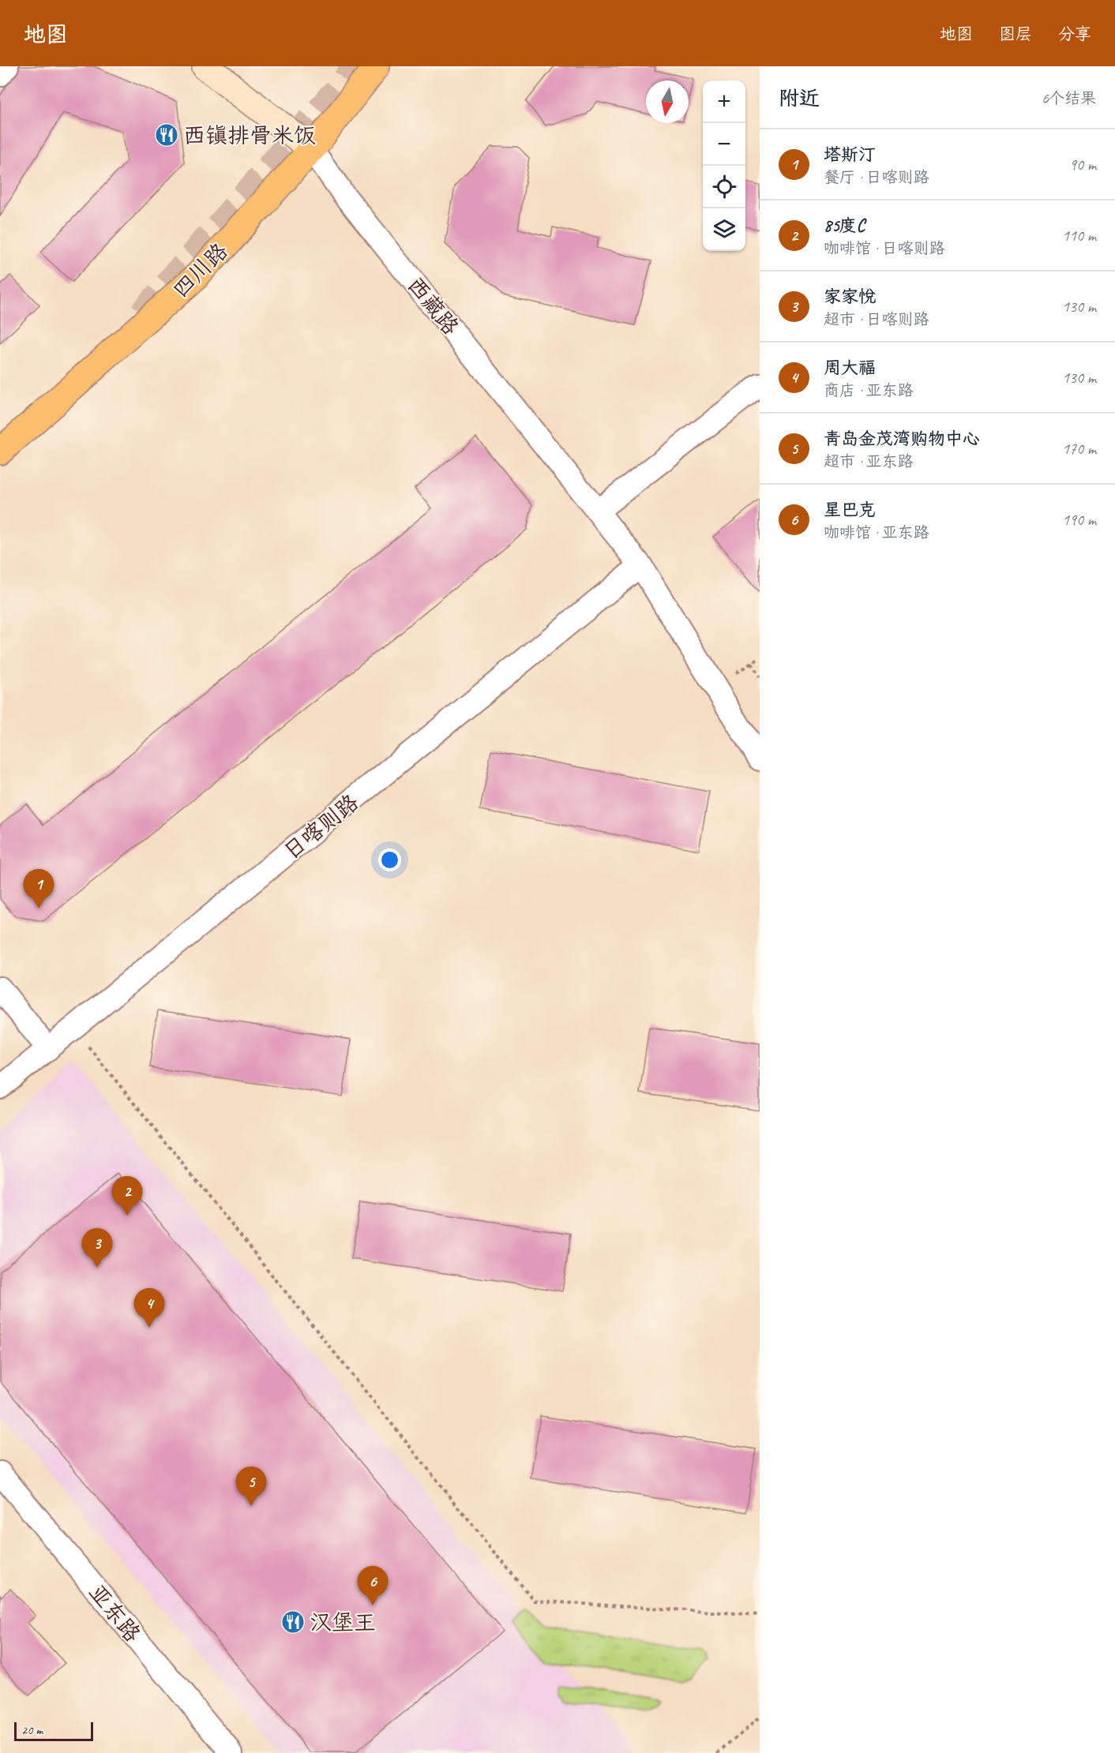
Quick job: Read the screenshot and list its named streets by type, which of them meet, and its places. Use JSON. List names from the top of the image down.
{
  "streets": {
    "main road": ["四川路"],
    "street": ["西藏路", "日喀则路", "亚东路"]
  },
  "crossings": [
    ["四川路", "西藏路"],
    ["西藏路", "日喀则路"]
  ],
  "places": {
    "restaurant": ["西镇排骨米饭", "汉堡王"]
  },
  "scale_bar": "20 m",
  "north": "bottom",
  "page": {
    "header": "地图",
    "nav": ["地图", "图层", "分享"],
    "heading": ["附近", "6个结果"],
    "map_buttons": ["+", "−"],
    "list": [
      {
        "mark": "1",
        "name": "塔斯汀",
        "note": "餐厅 · 日喀则路",
        "value": "90 m"
      },
      {
        "mark": "2",
        "name": "85度C",
        "note": "咖啡馆 · 日喀则路",
        "value": "110 m"
      },
      {
        "mark": "3",
        "name": "家家悦",
        "note": "超市 · 日喀则路",
        "value": "130 m"
      },
      {
        "mark": "4",
        "name": "周大福",
        "note": "商店 · 亚东路",
        "value": "130 m"
      },
      {
        "mark": "5",
        "name": "青岛金茂湾购物中心",
        "note": "超市 · 亚东路",
        "value": "170 m"
      },
      {
        "mark": "6",
        "name": "星巴克",
        "note": "咖啡馆 · 亚东路",
        "value": "190 m"
      }
    ],
    "pins": [
      "1",
      "2",
      "3",
      "4",
      "5",
      "6"
    ],
    "scale": "20 m"
  }
}
